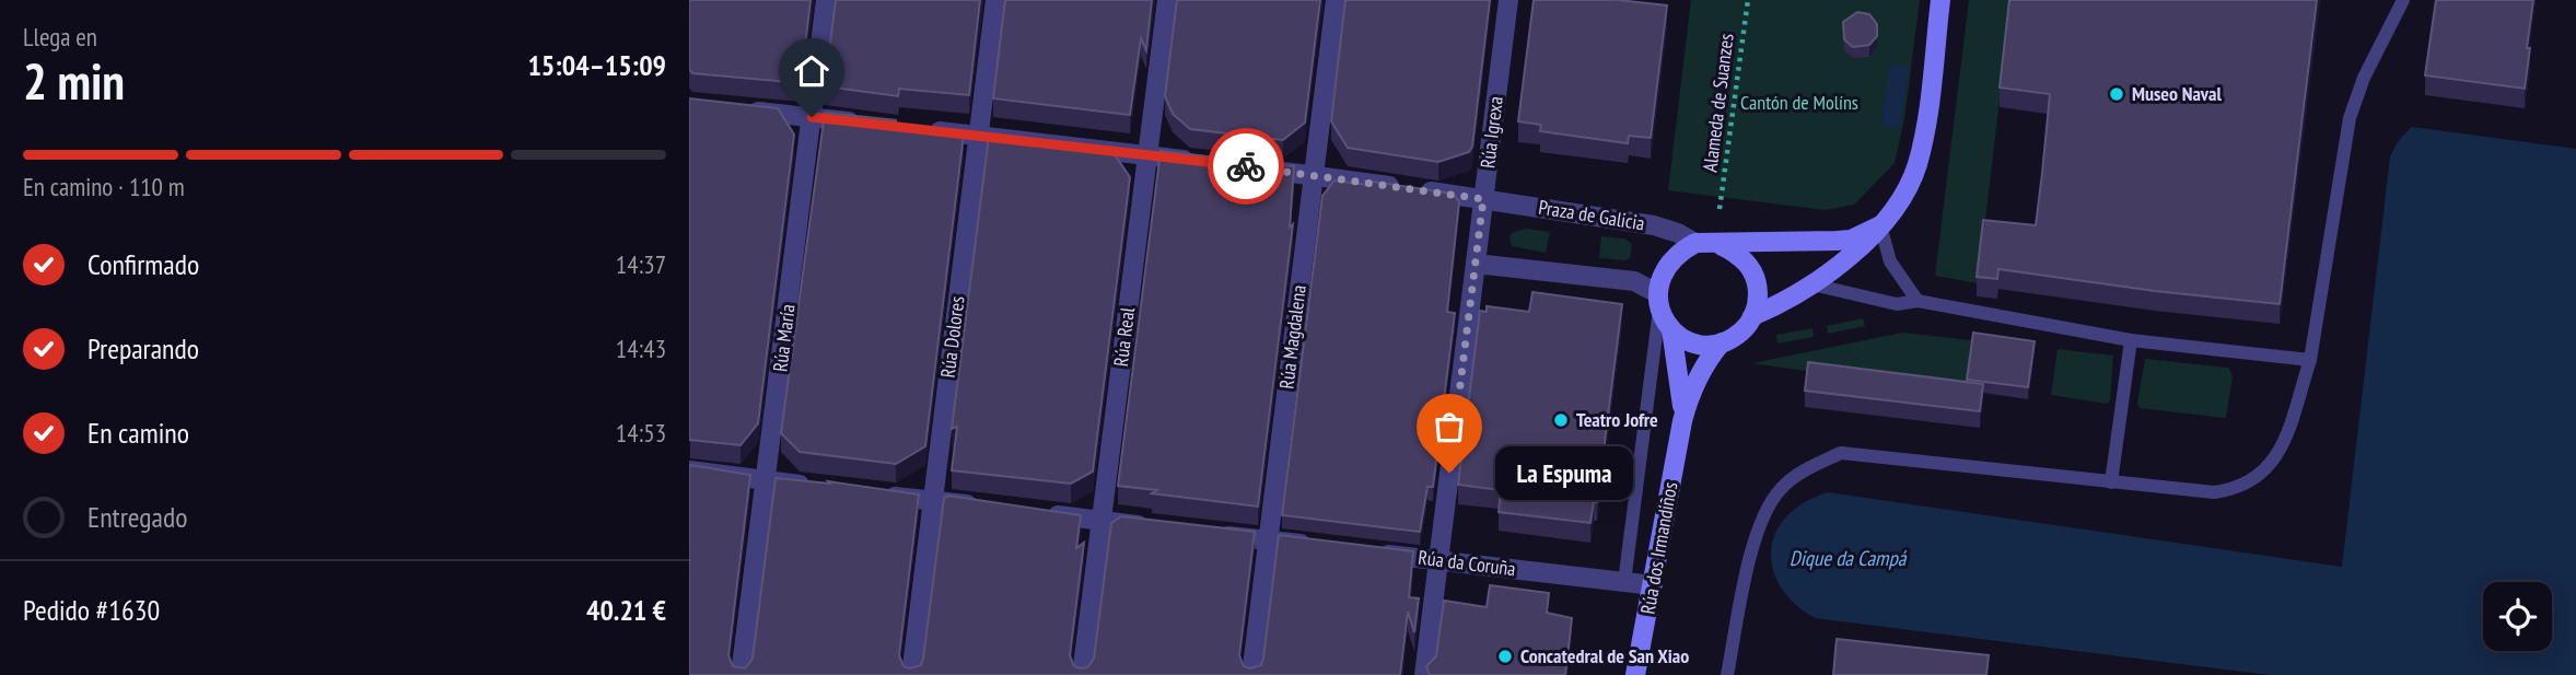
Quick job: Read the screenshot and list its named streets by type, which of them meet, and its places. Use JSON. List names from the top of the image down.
{
  "streets": {
    "main road": ["Rúa dos Irmandiños"],
    "street": [
      "Rúa Igrexa",
      "Praza de Galicia",
      "Rúa Dolores",
      "Rúa Real",
      "Rúa Magdalena",
      "Rúa María",
      "Rúa da Coruña"
    ],
    "path": ["Alameda de Suanzes"]
  },
  "crossings": [
    ["Rúa Igrexa", "Praza de Galicia"],
    ["Rúa Igrexa", "Rúa da Coruña"],
    ["Praza de Galicia", "Rúa Magdalena"],
    ["Praza de Galicia", "Rúa dos Irmandiños"],
    ["Rúa dos Irmandiños", "Rúa da Coruña"]
  ],
  "water": ["Dique da Campá"],
  "parks": ["Cantón de Molíns"],
  "places": [
    "Museo Naval",
    "Teatro Jofre",
    "La Espuma",
    "Concatedral de San Xiao"
  ],
  "page": {
    "heading": ["2 min", "Llega en", "15:04–15:09"],
    "panel": ["Pedido #1630", "40.21 €"],
    "bar": "En camino · 110 m",
    "list": [
      ["Confirmado", "14:37"],
      ["Preparando", "14:43"],
      ["En camino", "14:53"],
      "Entregado"
    ],
    "bubble": "La Espuma"
  }
}
